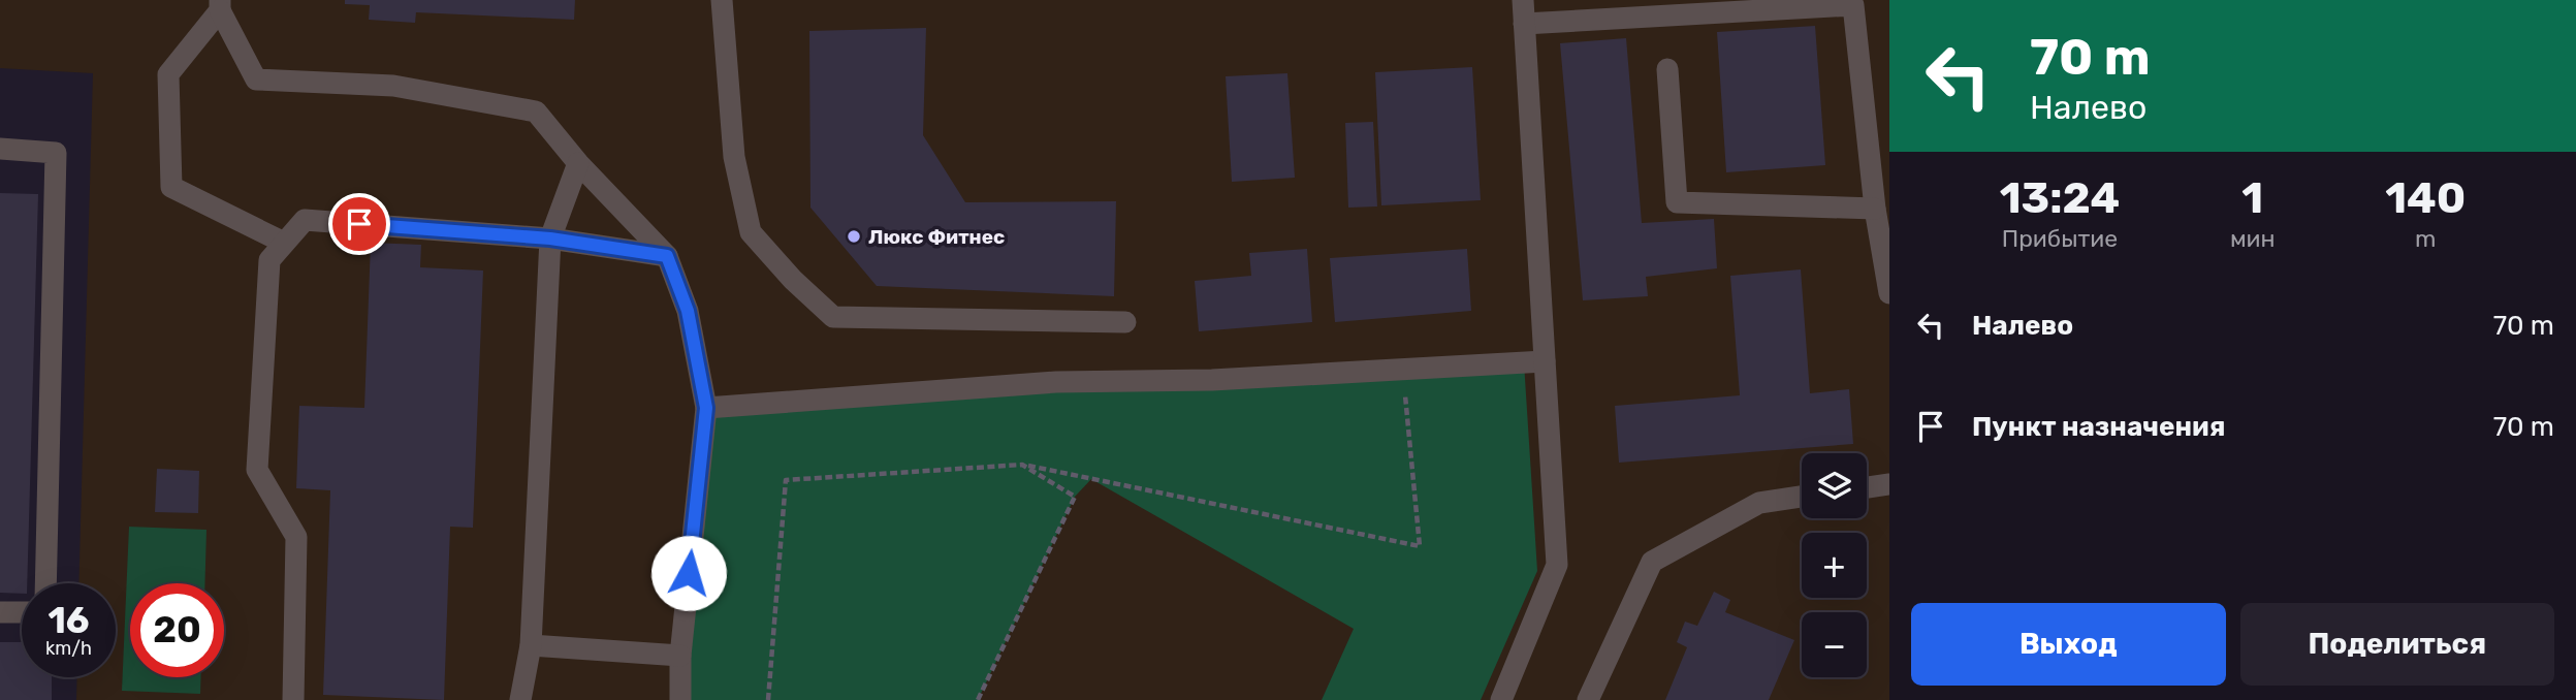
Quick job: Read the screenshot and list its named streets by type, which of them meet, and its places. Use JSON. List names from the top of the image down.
{
  "places": ["Люкс Фитнес"],
  "page": {
    "turn": ["70 m", "Налево"],
    "eta": [
      "13:24",
      "Прибытие",
      "1",
      "мин",
      "140",
      "m"
    ],
    "list": [
      {
        "name": "Налево",
        "value": "70 m"
      },
      {
        "name": "Пункт назначения",
        "value": "70 m"
      }
    ],
    "map_buttons": ["+", "−"],
    "speed": "16 km/h",
    "limit": "20",
    "buttons": ["Выход", "Поделиться"]
  }
}
